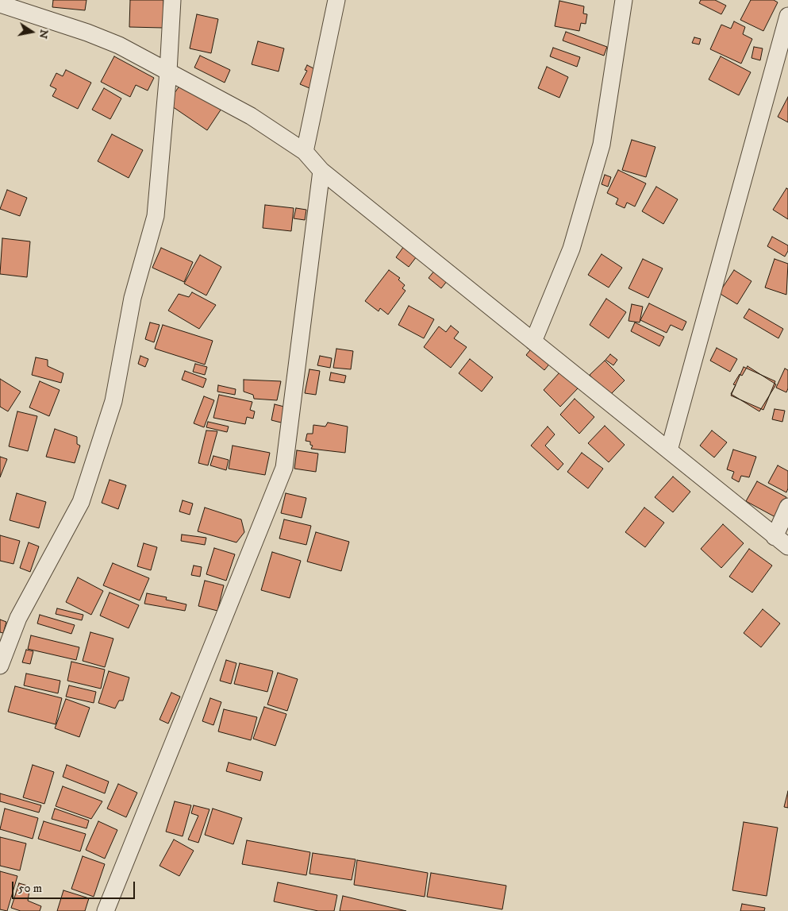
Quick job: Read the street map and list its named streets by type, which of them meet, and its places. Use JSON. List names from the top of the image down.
{
  "scale_bar": "50 m",
  "north": "right"
}
